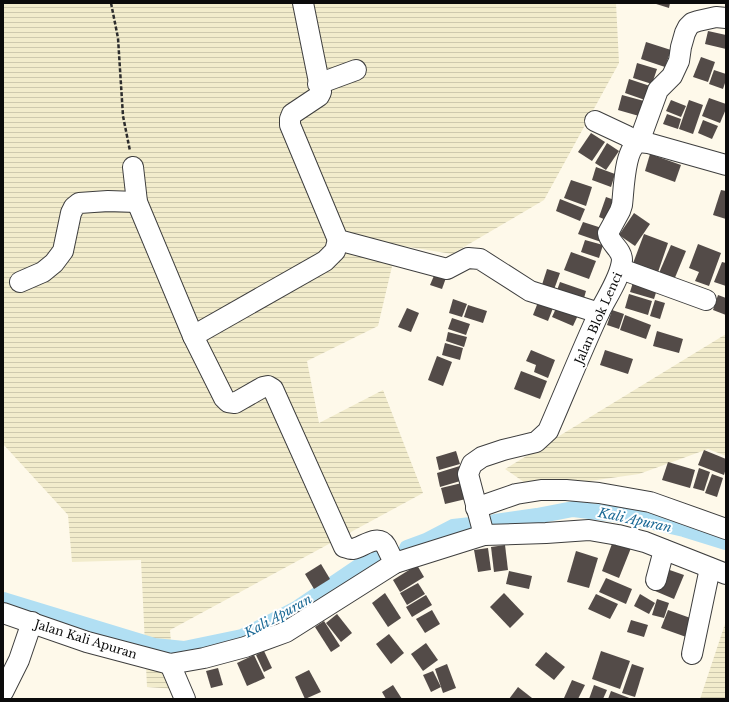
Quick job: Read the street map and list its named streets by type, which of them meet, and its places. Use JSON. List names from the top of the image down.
{
  "streets": {
    "street": ["Jalan Blok Lenci", "Jalan Kali Apuran"]
  },
  "water": ["Kali Apuran"]
}
